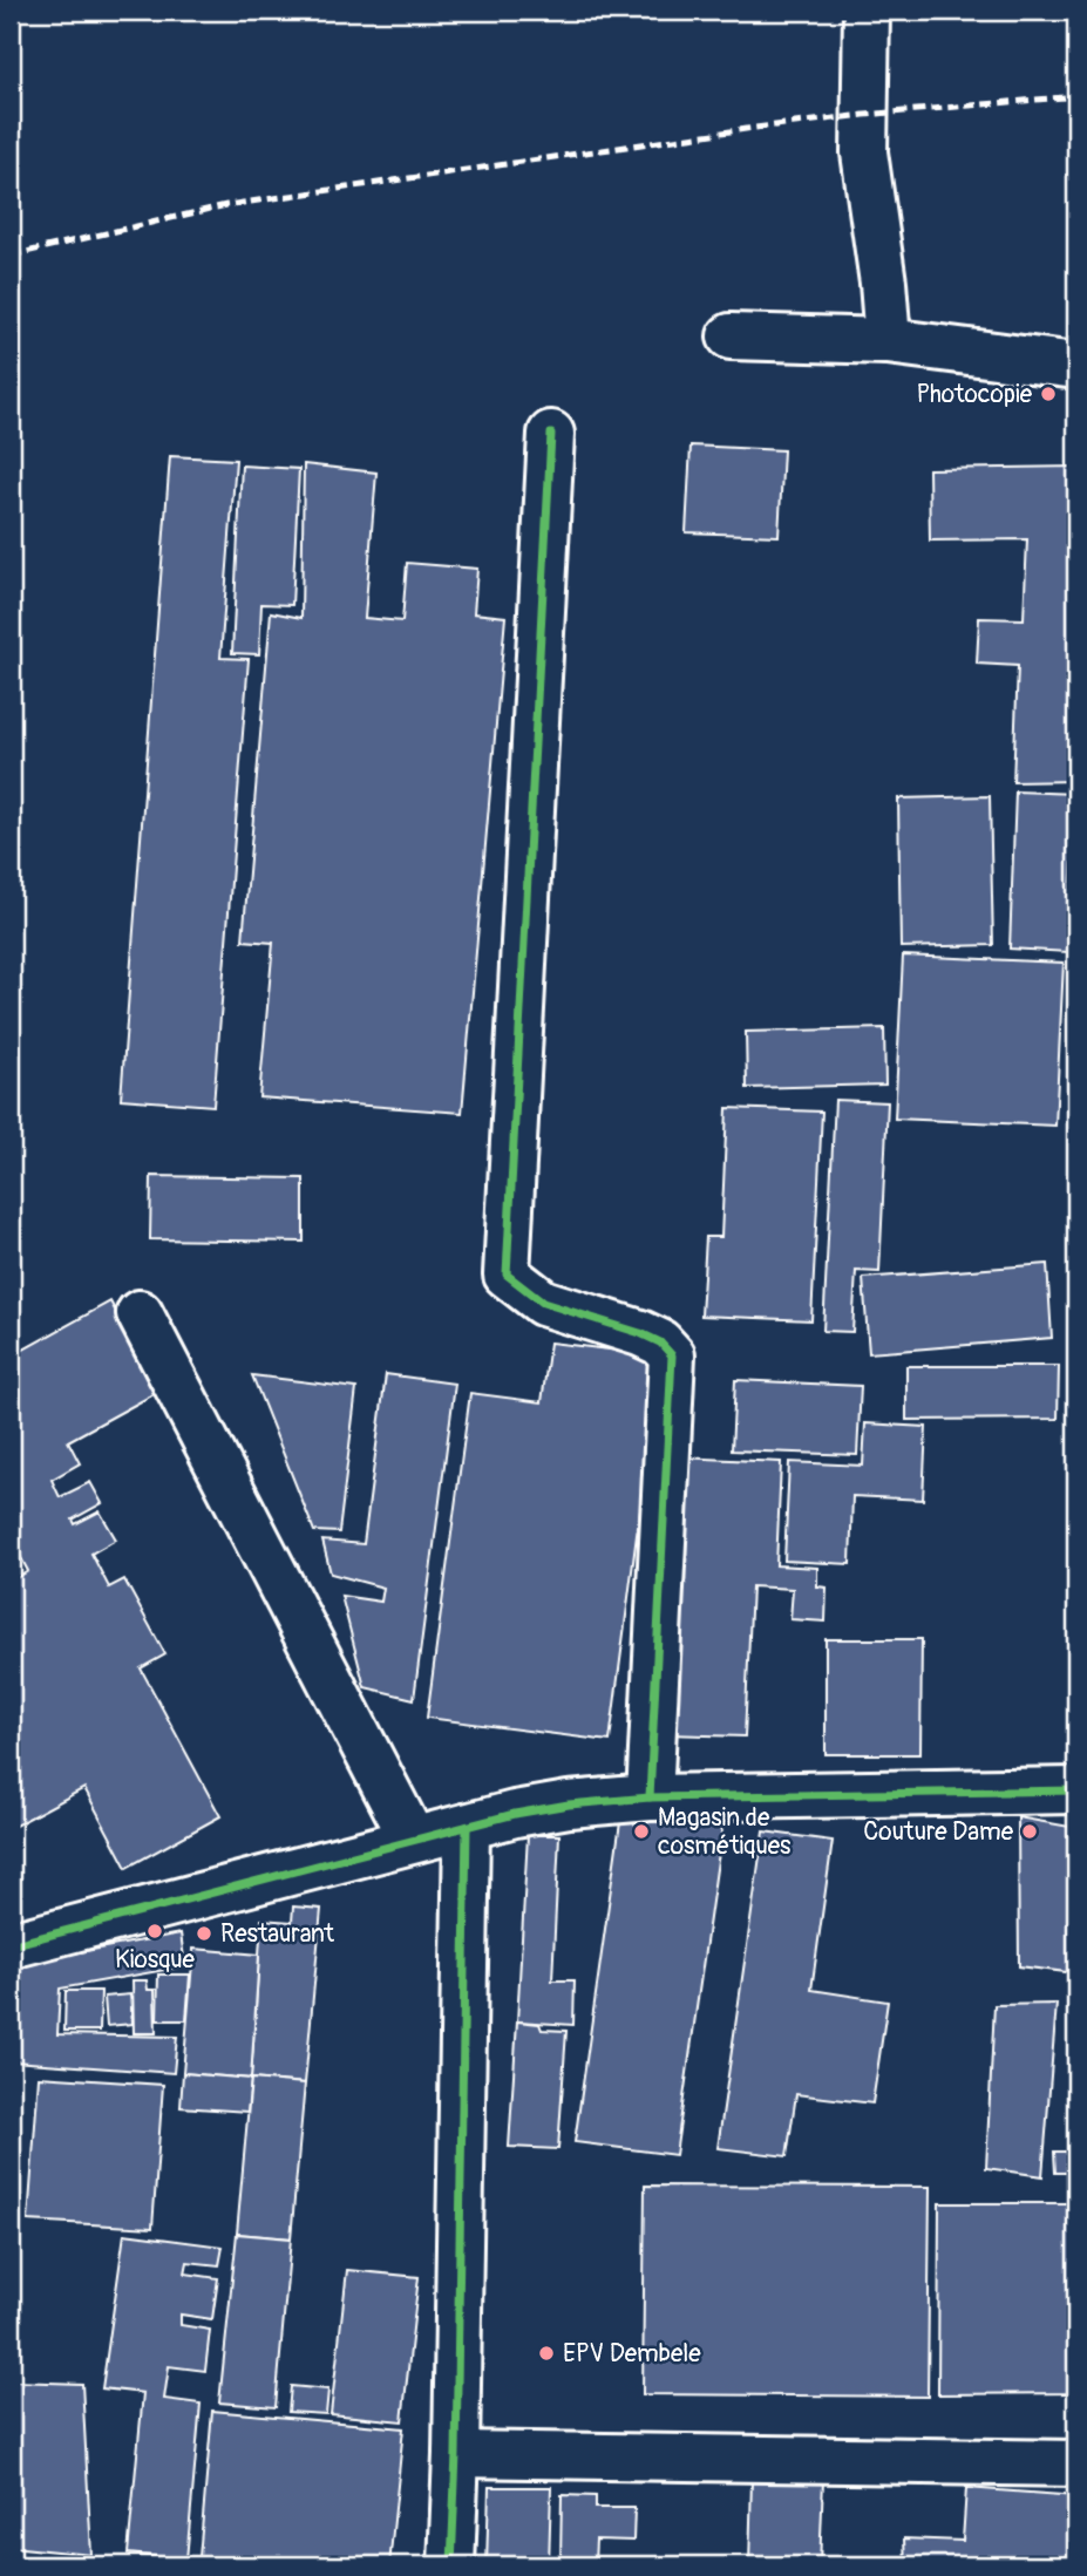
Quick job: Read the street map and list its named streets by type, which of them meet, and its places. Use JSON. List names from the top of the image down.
{
  "places": [
    "Photocopie",
    "Magasin de cosmétiques",
    "Couture Dame",
    "Kiosque",
    "Restaurant",
    "EPV Dembele"
  ]
}
